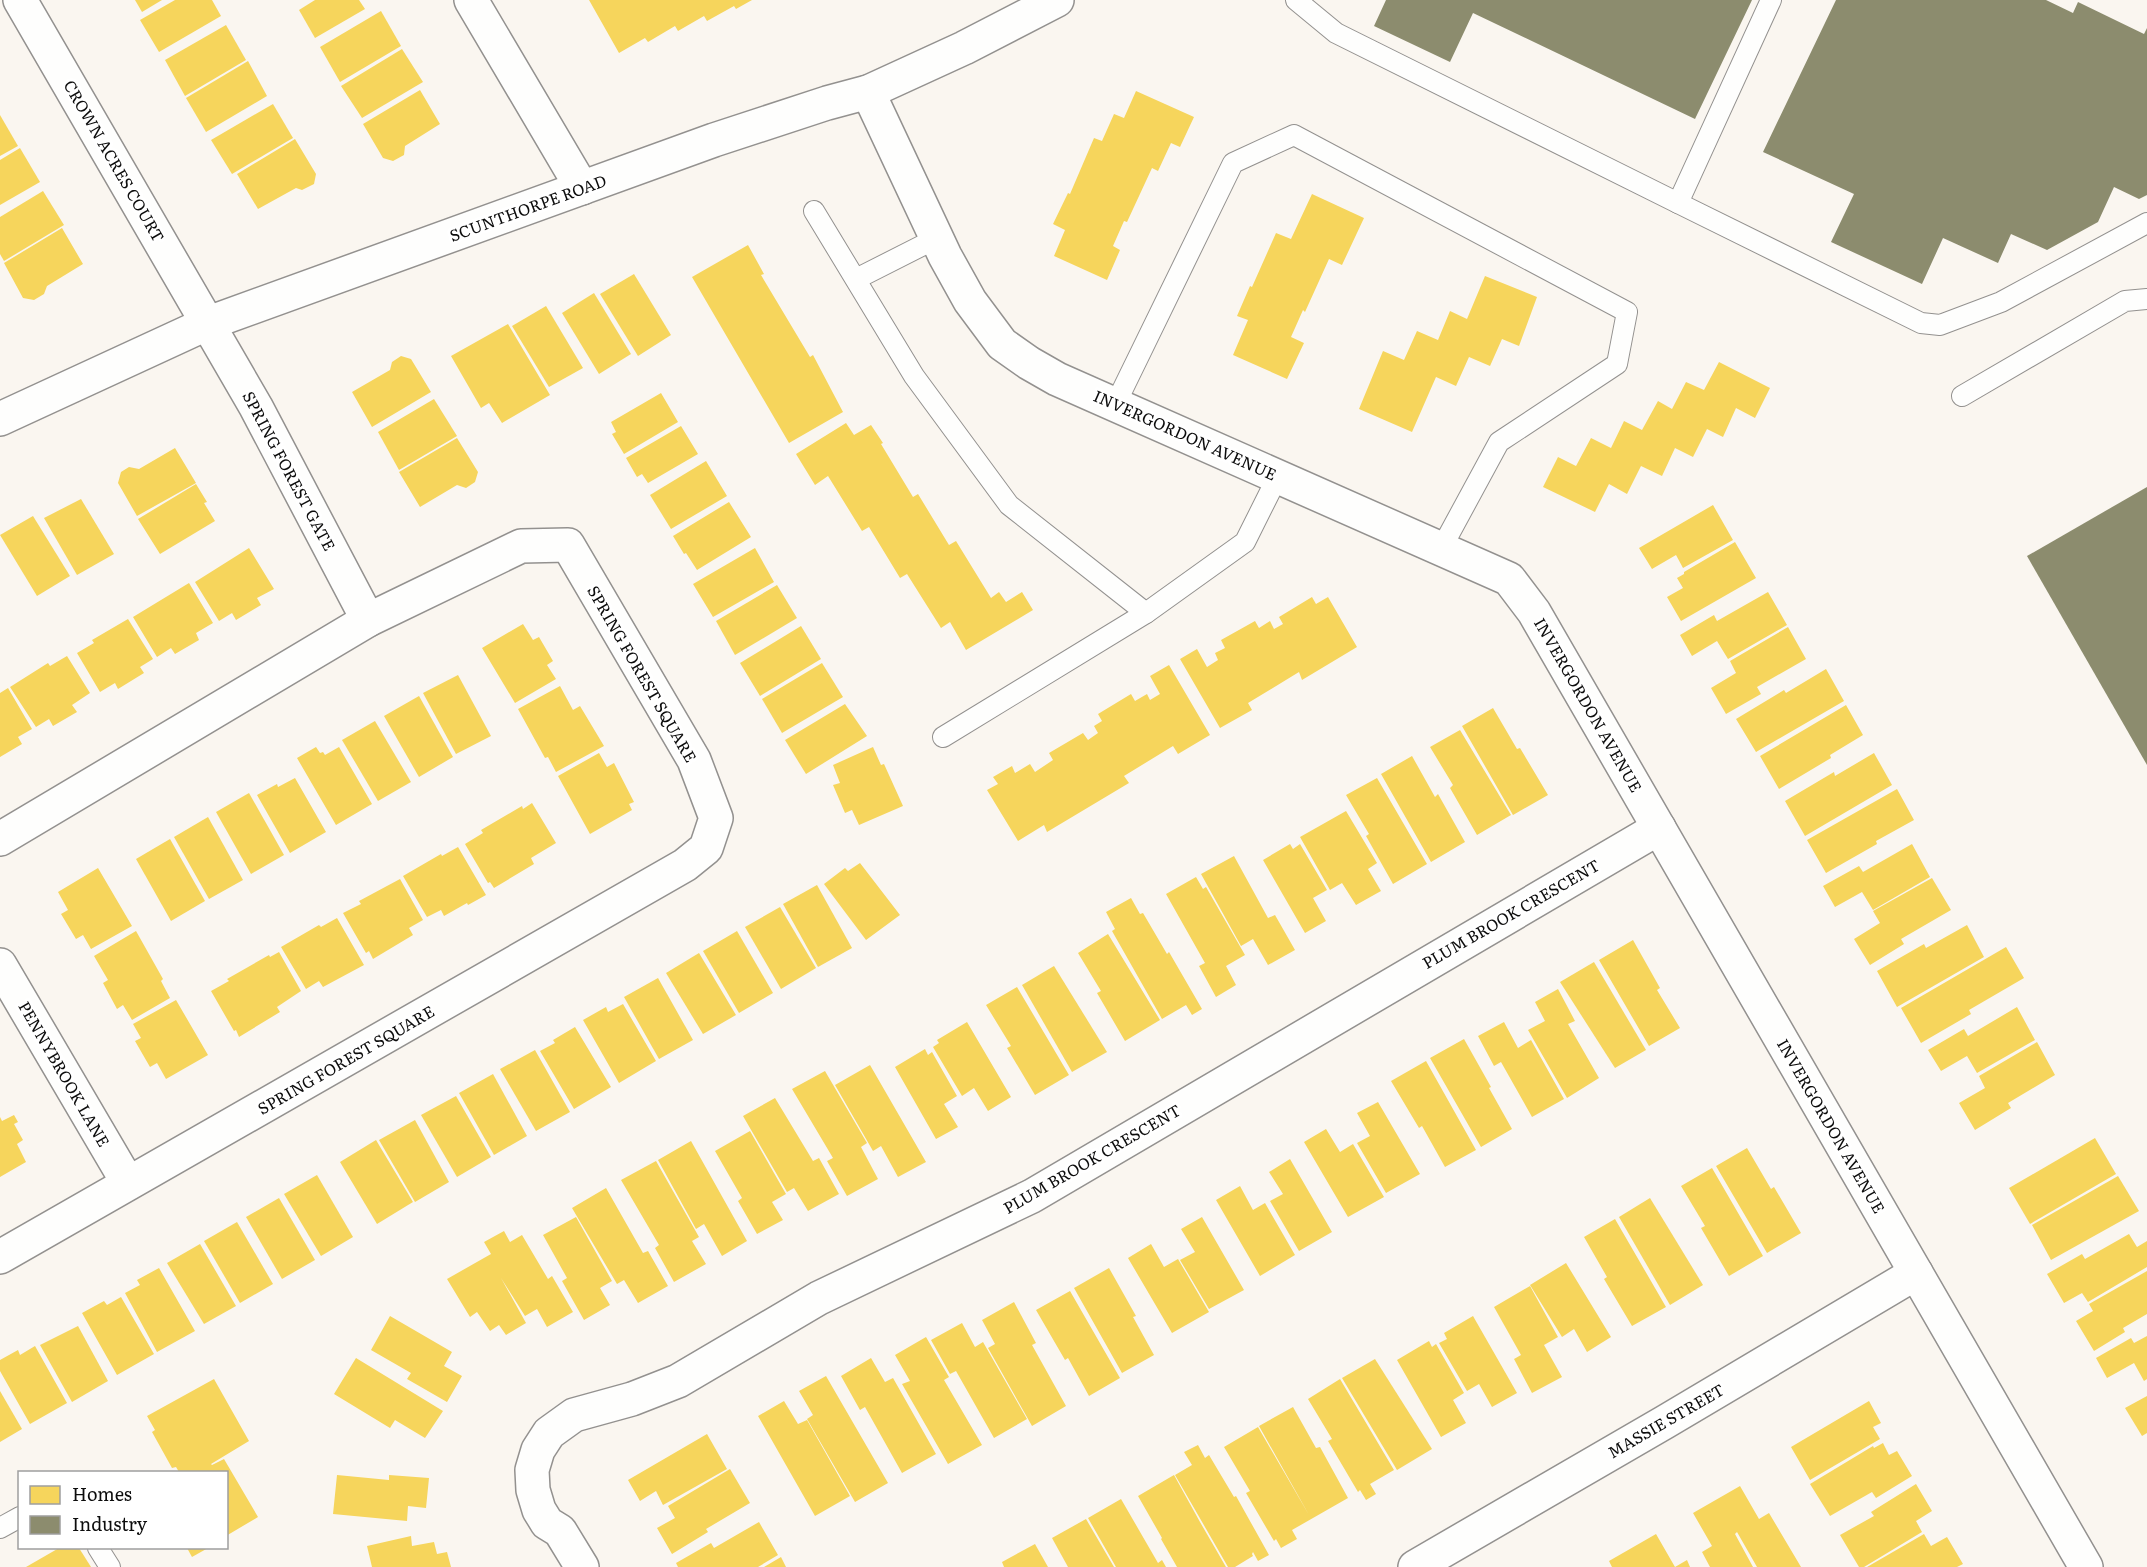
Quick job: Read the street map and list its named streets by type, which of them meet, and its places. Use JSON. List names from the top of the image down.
{
  "streets": {
    "street": [
      "CROWN ACRES COURT",
      "SCUNTHORPE ROAD",
      "INVERGORDON AVENUE",
      "SPRING FOREST GATE",
      "SPRING FOREST SQUARE",
      "PLUM BROOK CRESCENT",
      "PENNYBROOK LANE",
      "MASSIE STREET"
    ]
  },
  "crossings": [
    ["CROWN ACRES COURT", "SCUNTHORPE ROAD"],
    ["CROWN ACRES COURT", "SPRING FOREST GATE"],
    ["SCUNTHORPE ROAD", "INVERGORDON AVENUE"],
    ["SCUNTHORPE ROAD", "SPRING FOREST GATE"],
    ["INVERGORDON AVENUE", "PLUM BROOK CRESCENT"],
    ["INVERGORDON AVENUE", "MASSIE STREET"],
    ["SPRING FOREST GATE", "SPRING FOREST SQUARE"],
    ["SPRING FOREST SQUARE", "PENNYBROOK LANE"]
  ],
  "legend": ["Homes", "Industry"]
}
